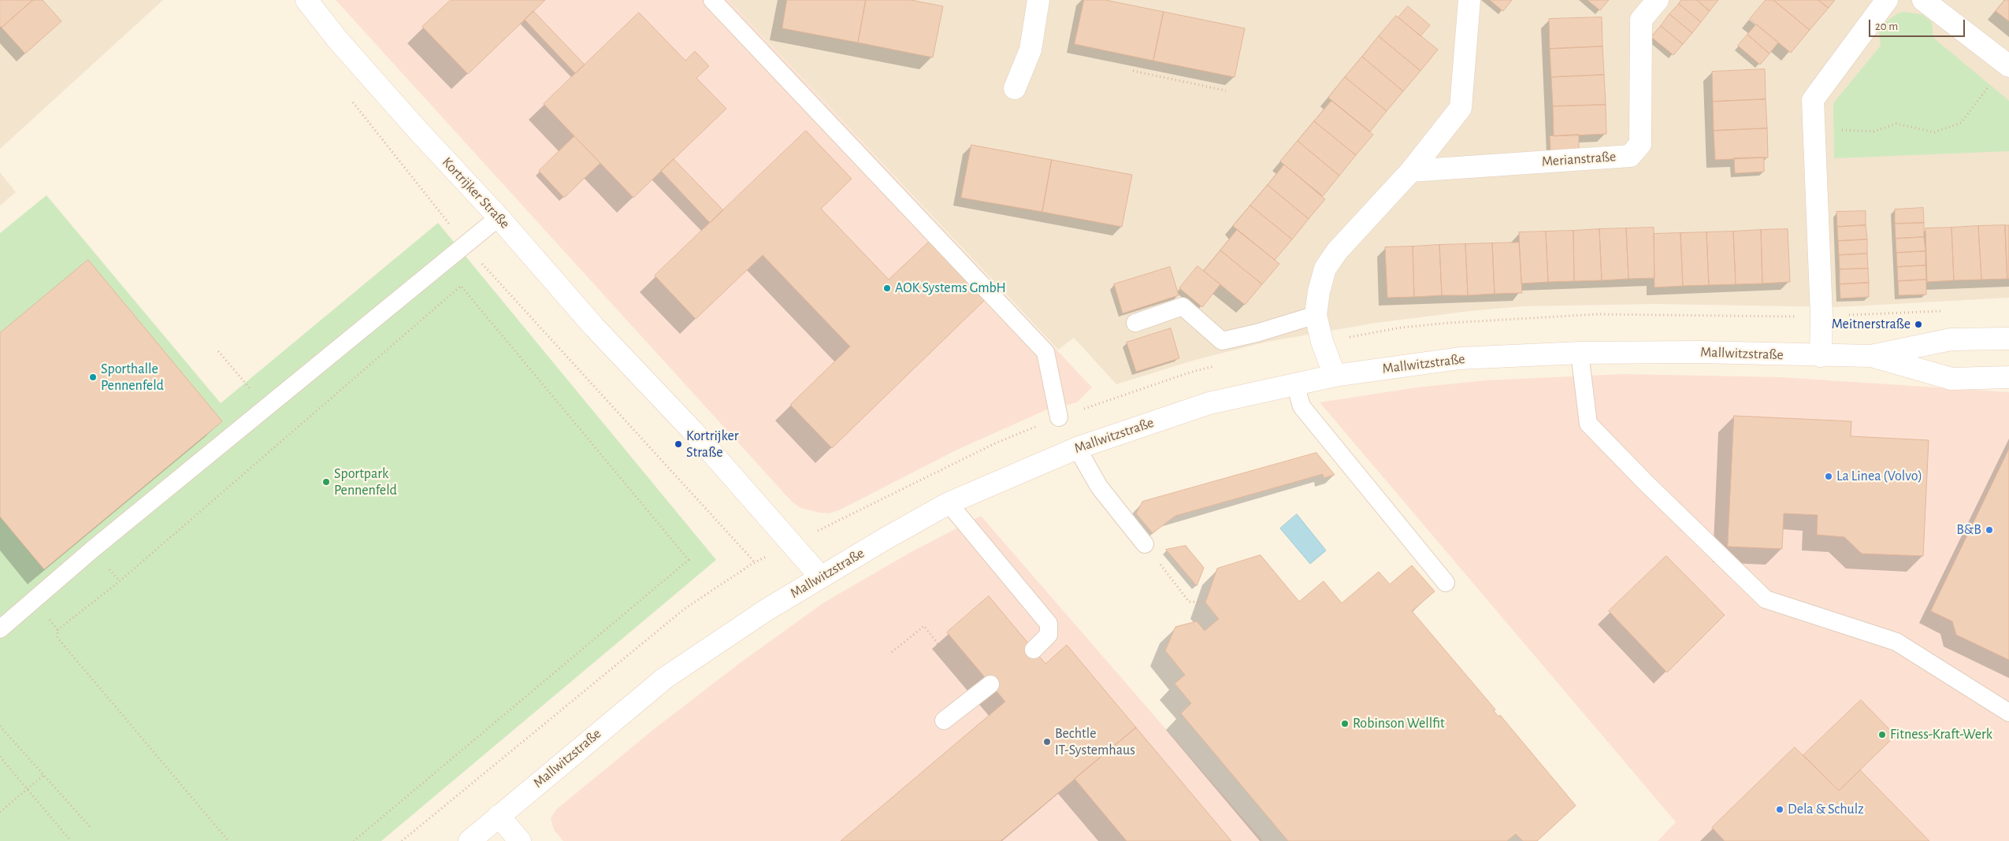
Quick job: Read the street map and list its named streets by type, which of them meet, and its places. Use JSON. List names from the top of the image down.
{
  "streets": {
    "street": ["Merianstraße", "Kortrijker Straße", "Mallwitzstraße"]
  },
  "crossings": [
    ["Kortrijker Straße", "Mallwitzstraße"]
  ],
  "places": [
    "AOK Systems GmbH",
    "Meitnerstraße",
    "Sporthalle Pennenfeld",
    "Kortrijker Straße",
    "La Linea (Volvo)",
    "Sportpark Pennenfeld",
    "B&B",
    "Robinson Wellfit",
    "Fitness-Kraft-Werk",
    "Bechtle IT-Systemhaus",
    "Dela & Schulz"
  ],
  "scale_bar": "20 m"
}
